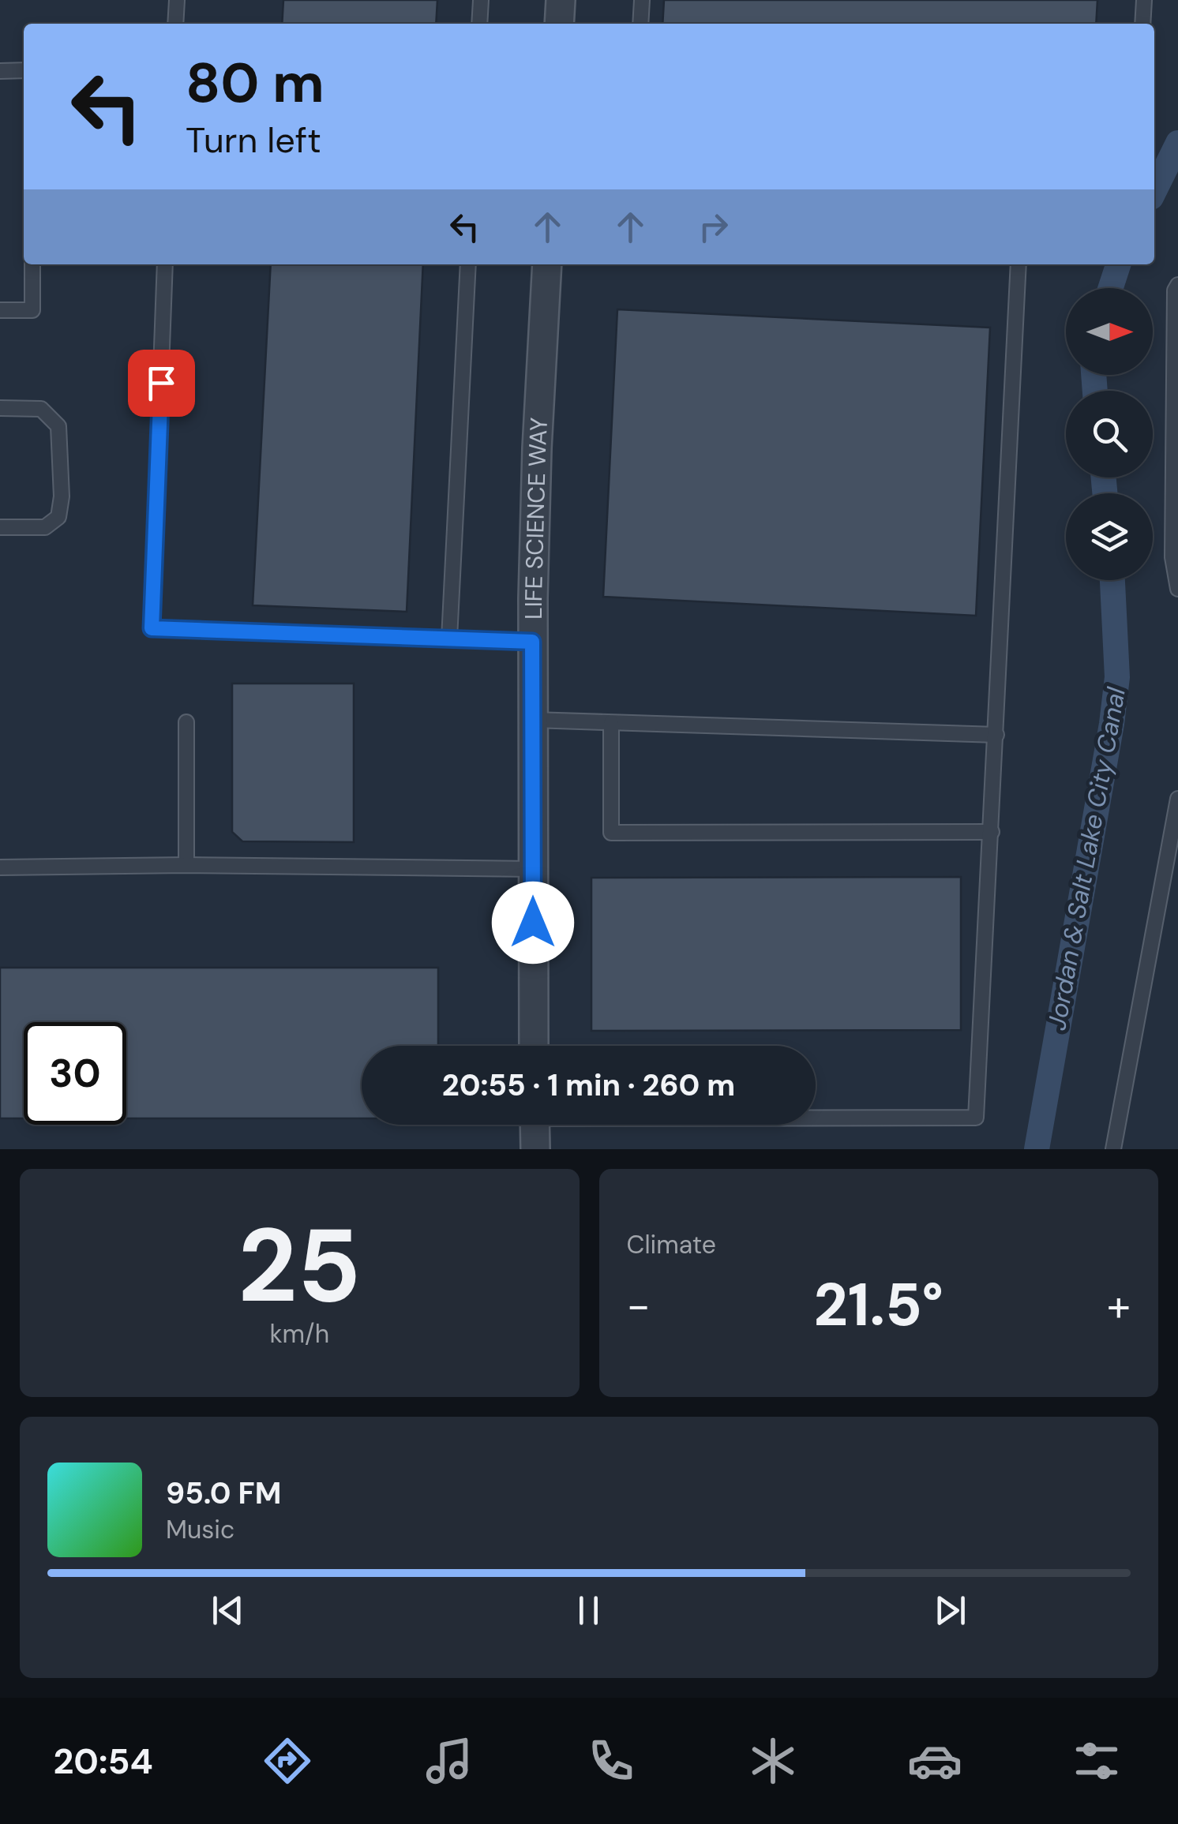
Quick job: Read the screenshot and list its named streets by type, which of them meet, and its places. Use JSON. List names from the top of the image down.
{
  "streets": {
    "street": ["LIFE SCIENCE WAY"]
  },
  "water": ["Jordan & Salt Lake City Canal"],
  "north": "right",
  "page": {
    "turn": ["80 m", "Turn left"],
    "limit": "30",
    "trip": "20:55 · 1 min · 260 m",
    "tile": [
      ["25", "km/h"],
      "Climate"
    ],
    "heat": ["−", "21.5°", "+"],
    "song": ["95.0 FM", "Music"],
    "tabs": "20:54"
  }
}
